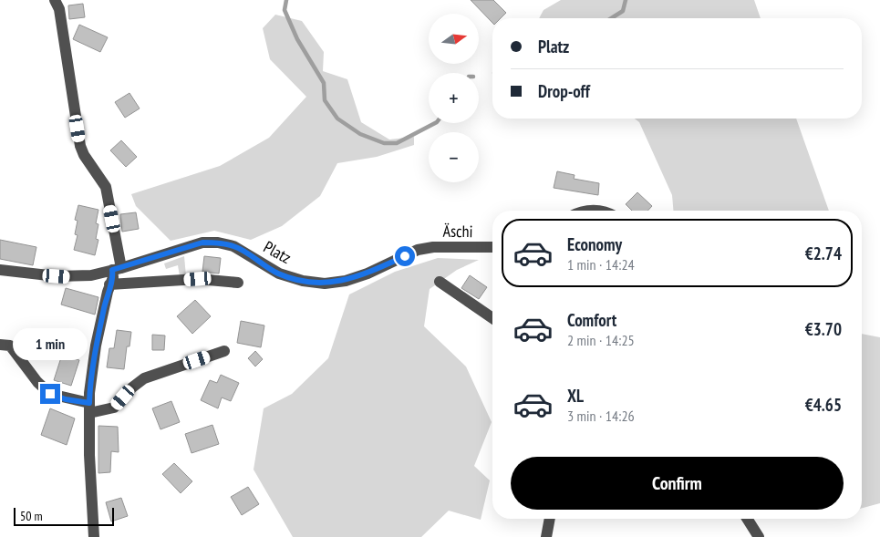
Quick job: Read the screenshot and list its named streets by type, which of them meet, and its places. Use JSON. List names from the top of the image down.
{
  "streets": {
    "street": ["Äschi", "Platz"]
  },
  "crossings": [
    ["Äschi", "Platz"]
  ],
  "scale_bar": "50 m",
  "north": "right",
  "page": {
    "map_buttons": ["+", "−"],
    "banner": ["Platz", "Drop-off"],
    "list": [
      {
        "name": "Economy",
        "note": "1 min · 14:24",
        "value": "€2.74"
      },
      {
        "name": "Comfort",
        "note": "2 min · 14:25",
        "value": "€3.70"
      },
      {
        "name": "XL",
        "note": "3 min · 14:26",
        "value": "€4.65"
      }
    ],
    "bubble": "1 min",
    "buttons": "Confirm",
    "scale": "50 m"
  }
}
